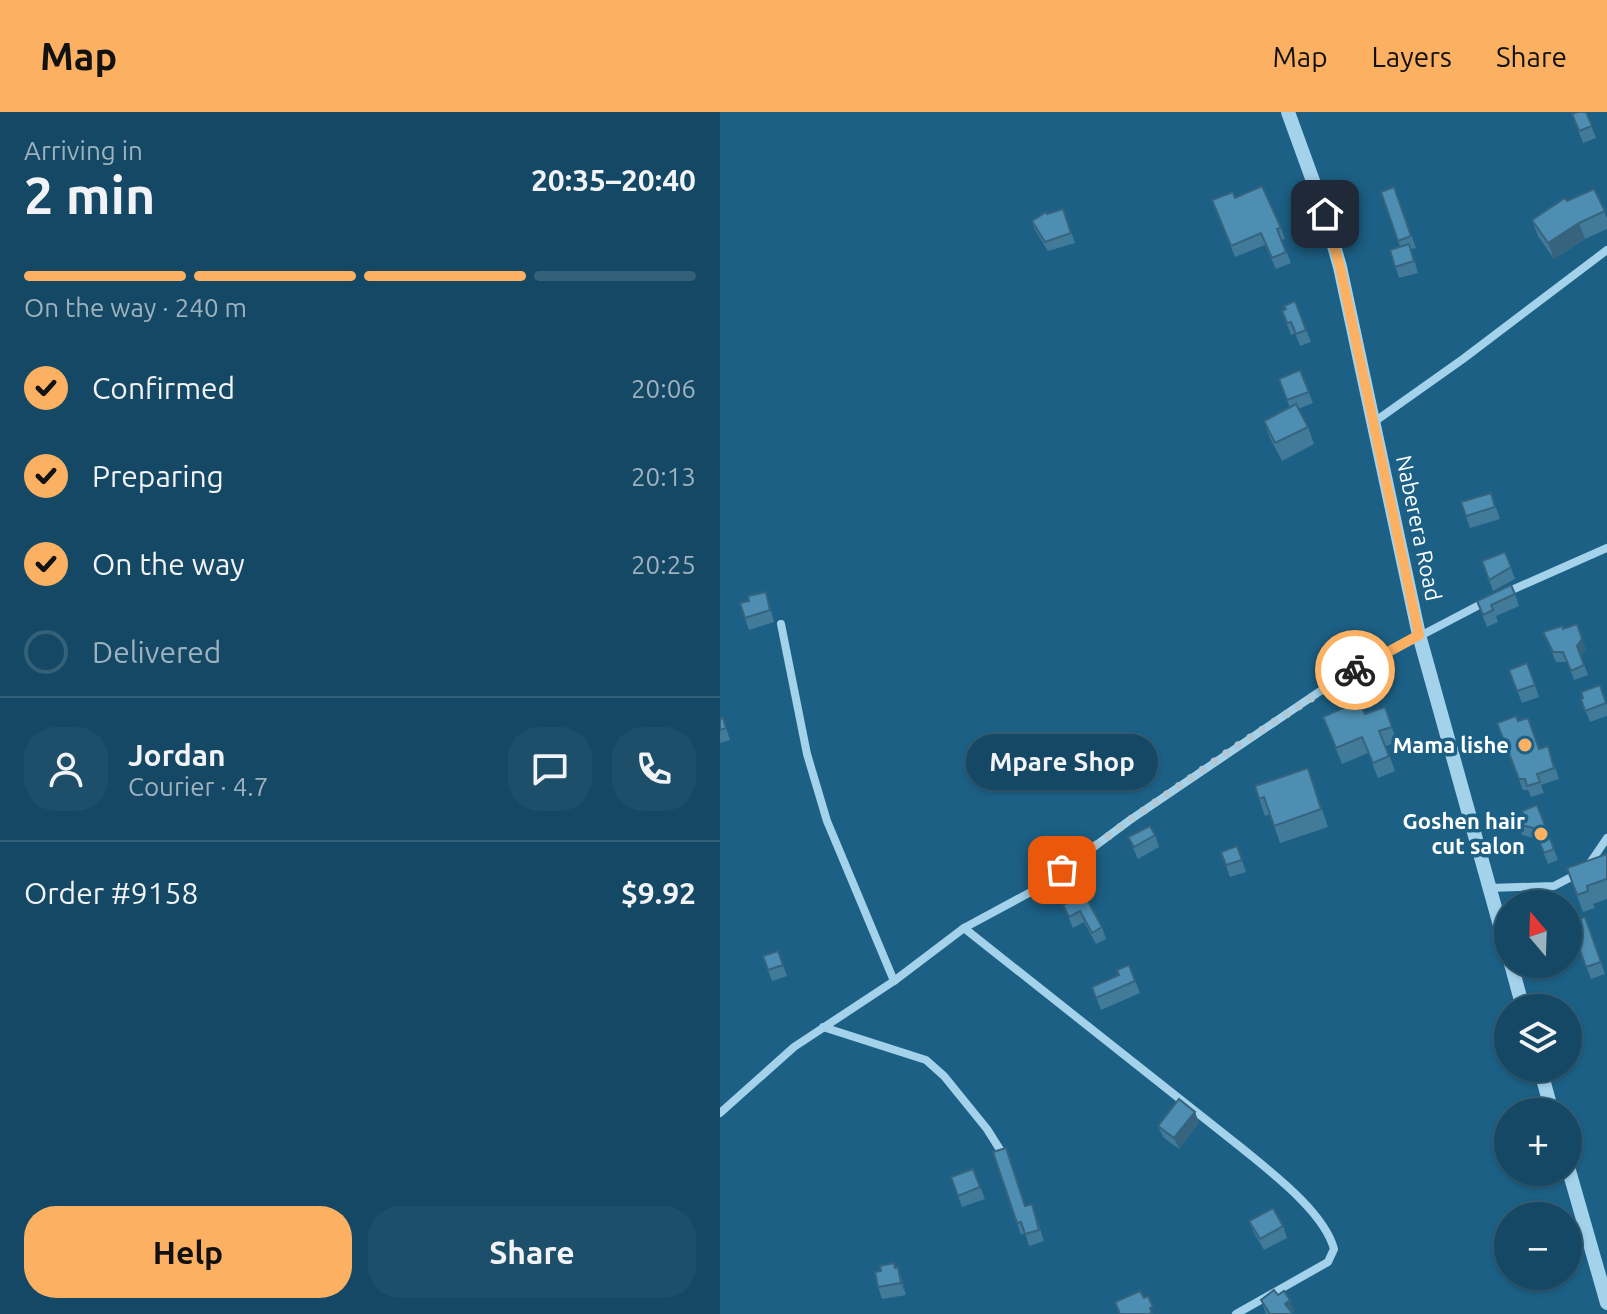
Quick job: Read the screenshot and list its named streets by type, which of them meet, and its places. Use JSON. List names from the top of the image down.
{
  "streets": {
    "street": ["Naberera Road"]
  },
  "places": ["Mama lishe", "Goshen hair cut salon", "Mpare Shop"],
  "north": "top",
  "page": {
    "header": "Map",
    "nav": ["Map", "Layers", "Share"],
    "heading": ["2 min", "Arriving in", "20:35–20:40"],
    "panel": [
      "Jordan",
      "Courier · 4.7",
      "Order #9158",
      "$9.92"
    ],
    "bar": "On the way · 240 m",
    "list": [
      ["Confirmed", "20:06"],
      ["Preparing", "20:13"],
      ["On the way", "20:25"],
      "Delivered"
    ],
    "bubble": "Mpare Shop",
    "map_buttons": ["+", "−"],
    "buttons": ["Help", "Share"]
  }
}
